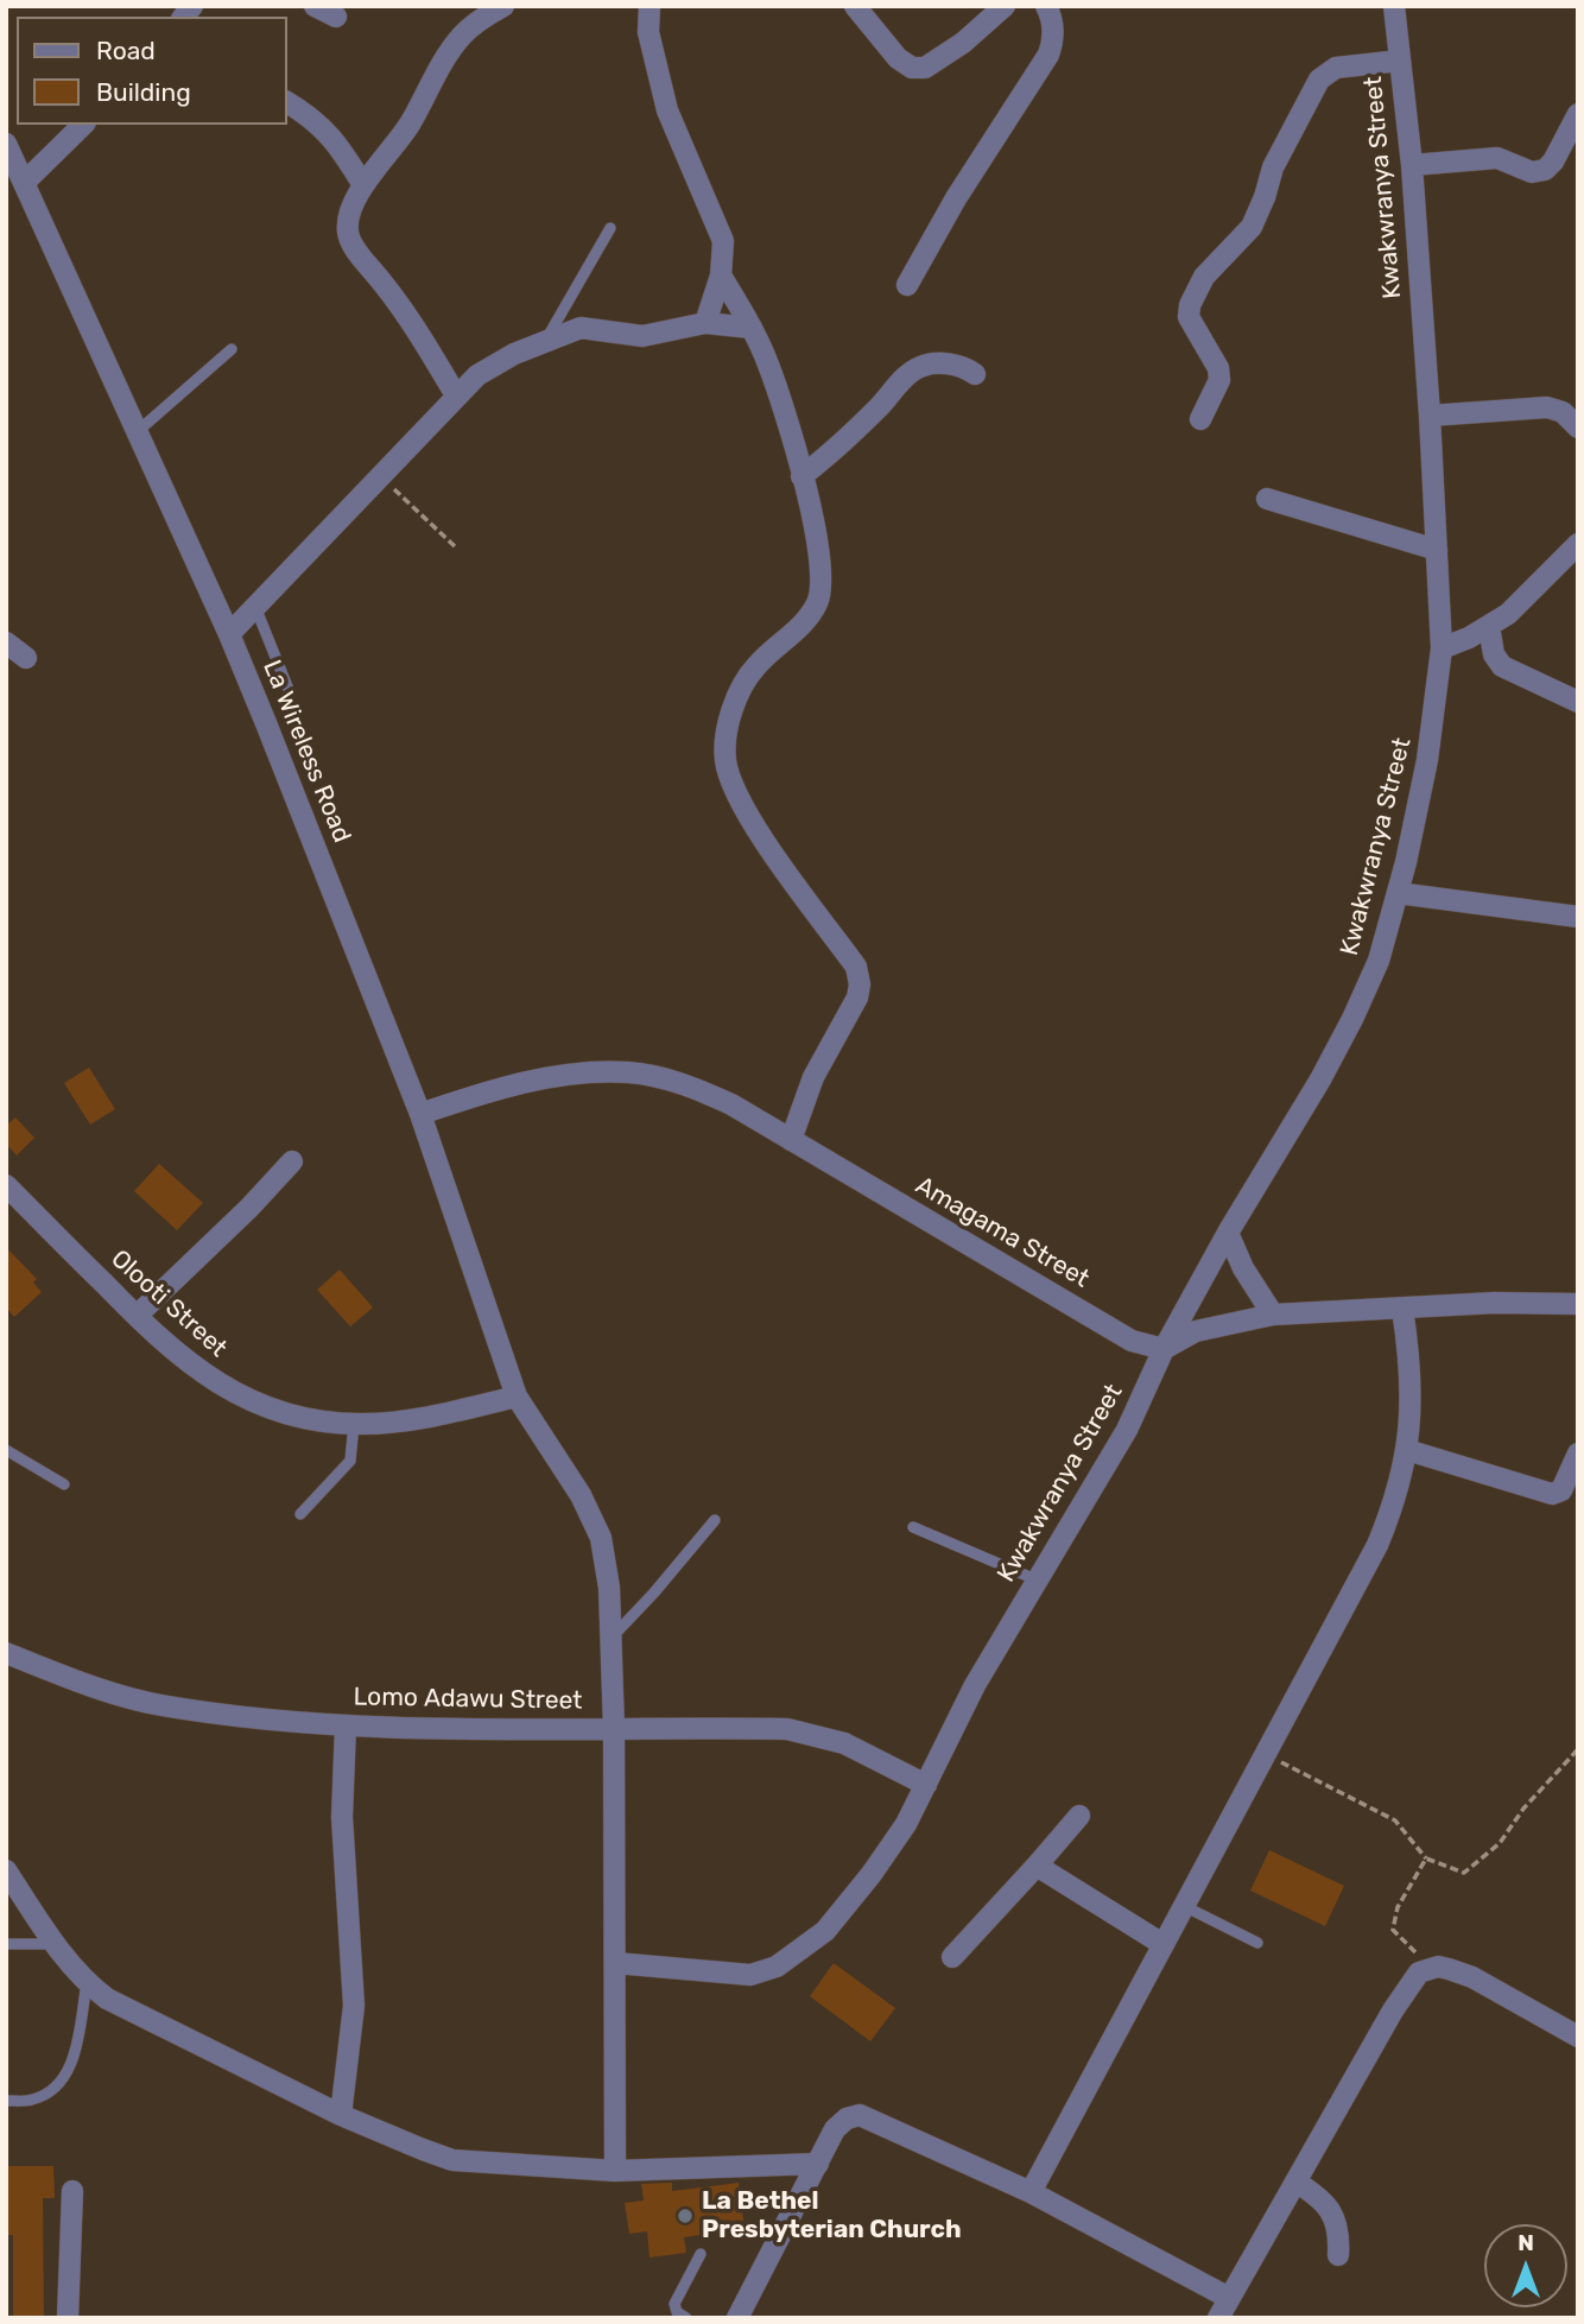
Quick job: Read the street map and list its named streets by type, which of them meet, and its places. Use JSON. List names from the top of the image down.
{
  "streets": {
    "street": [
      "Kwakwranya Street",
      "La Wireless Road",
      "Amagama Street",
      "Olooti Street",
      "Lomo Adawu Street"
    ]
  },
  "crossings": [
    ["Kwakwranya Street", "La Wireless Road"],
    ["Kwakwranya Street", "Amagama Street"],
    ["Kwakwranya Street", "Lomo Adawu Street"],
    ["La Wireless Road", "Amagama Street"],
    ["La Wireless Road", "Olooti Street"],
    ["La Wireless Road", "Lomo Adawu Street"]
  ],
  "places": ["La Bethel Presbyterian Church"],
  "legend": ["Road", "Building"],
  "north": "top"
}
